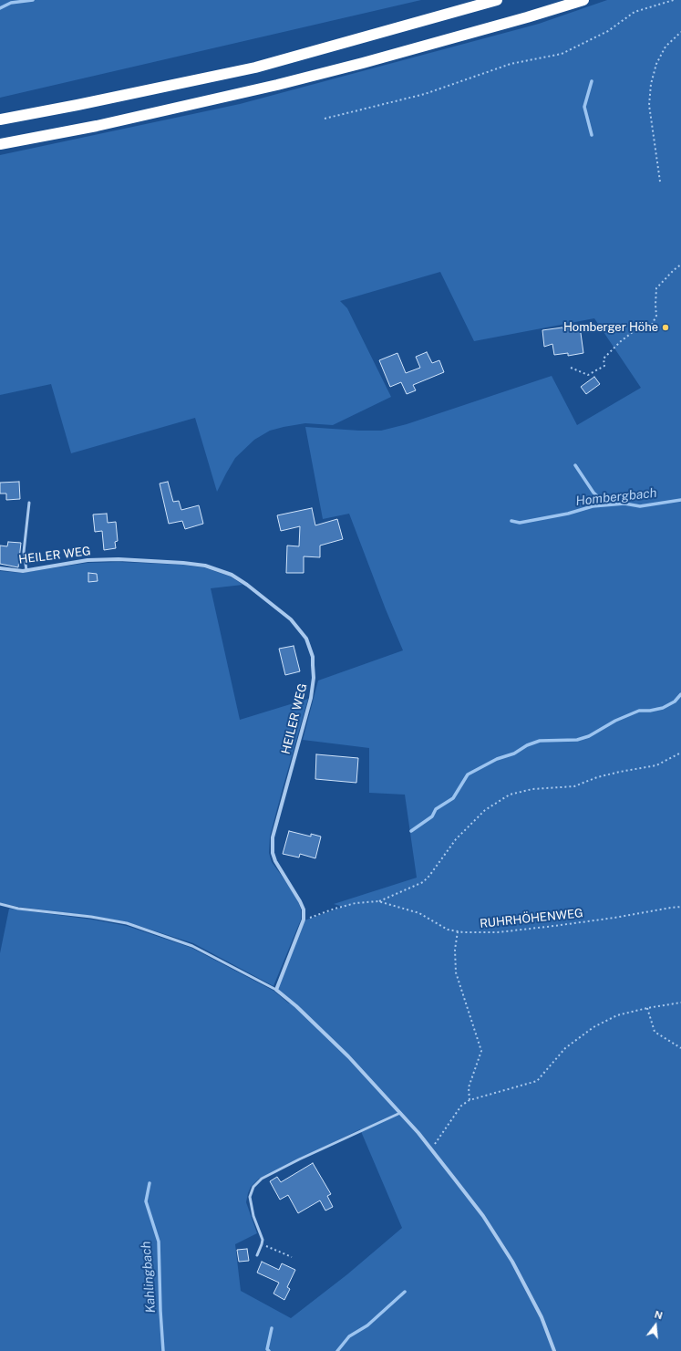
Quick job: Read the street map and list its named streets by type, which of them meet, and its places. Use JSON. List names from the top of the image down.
{
  "streets": {
    "street": ["HEILER WEG"],
    "path": ["RUHRHÖHENWEG"]
  },
  "crossings": [
    ["HEILER WEG", "RUHRHÖHENWEG"]
  ],
  "water": ["Hombergbach", "Kahlingbach"],
  "places": ["Homberger Höhe"],
  "north": "top"
}
